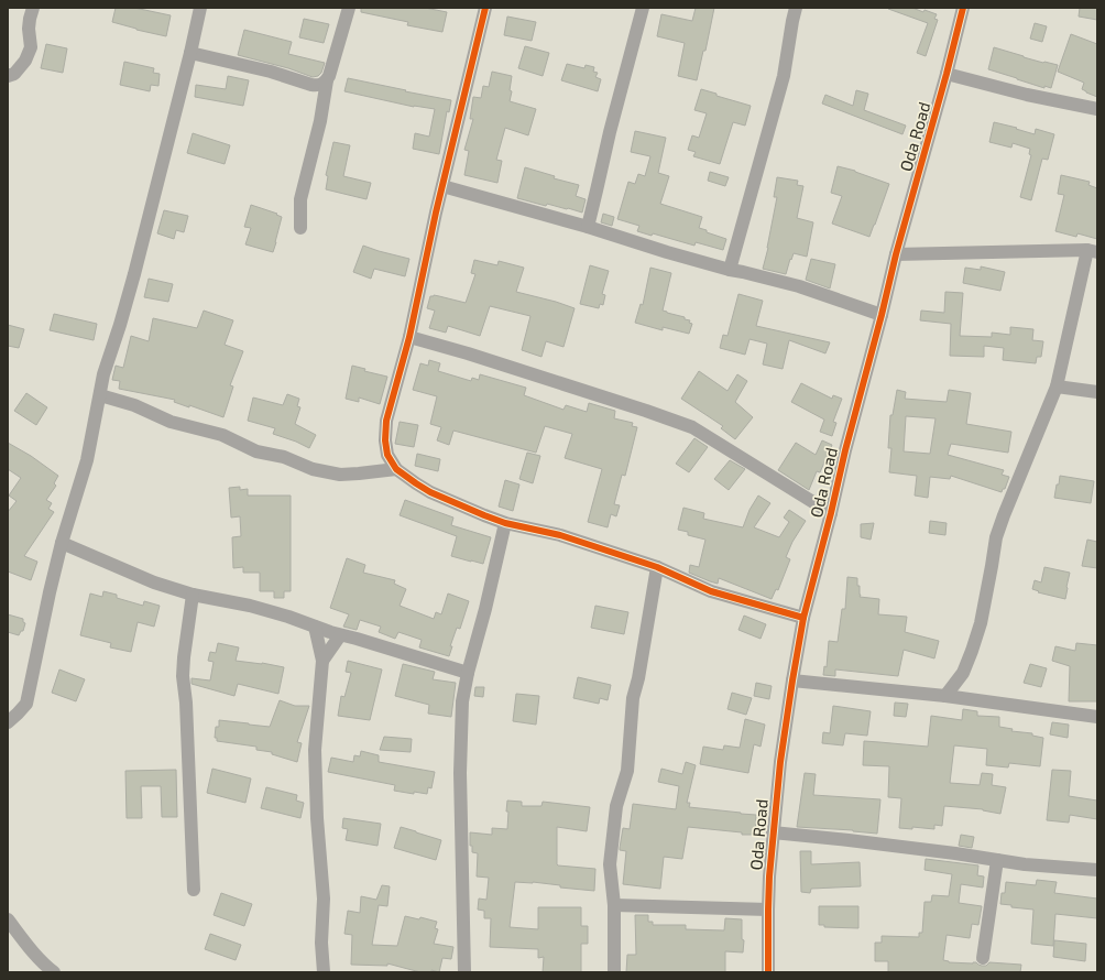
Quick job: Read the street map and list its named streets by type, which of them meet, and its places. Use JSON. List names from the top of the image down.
{
  "streets": {
    "street": ["Oda Road"]
  }
}
